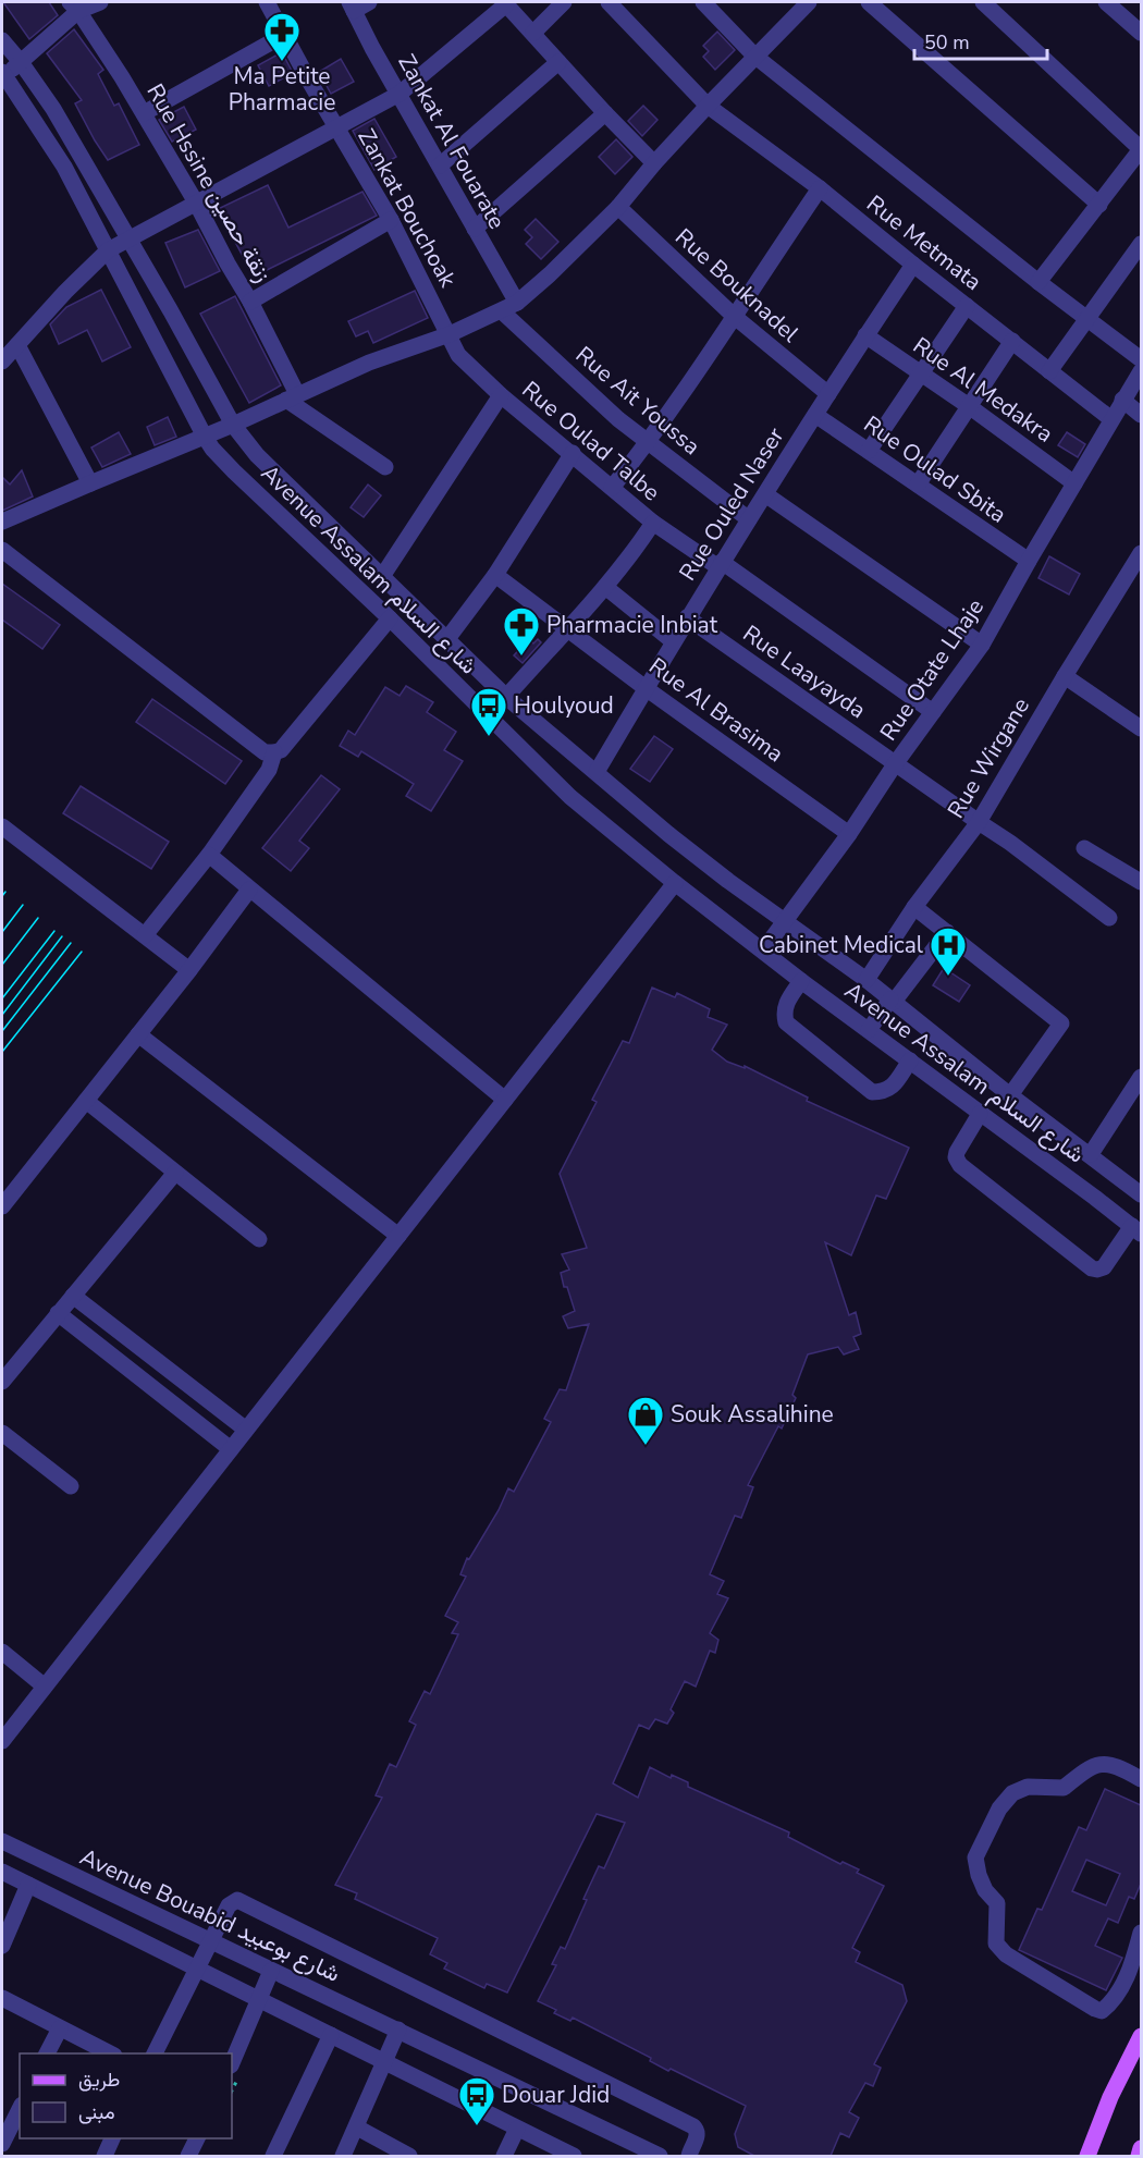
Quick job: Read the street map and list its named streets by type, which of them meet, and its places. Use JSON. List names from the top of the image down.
{
  "streets": {
    "street": [
      "Zankat Al Fouarate",
      "Rue Hssine زنقة حصين",
      "Zankat Bouchoak",
      "Rue Metmata",
      "Rue Bouknadel",
      "Rue Al Medakra",
      "Rue Ait Youssa",
      "Rue Oulad Talbe",
      "Rue Oulad Sbita",
      "Rue Ouled Naser",
      "Avenue Assalam شارع السلام",
      "Rue Otate Lhaje",
      "Rue Laayayda",
      "Rue Al Brasima",
      "Rue Wirgane",
      "Avenue Bouabid شارع بوعبيد"
    ]
  },
  "crossings": [
    ["Zankat Bouchoak", "Rue Oulad Talbe"],
    ["Rue Metmata", "Rue Ouled Naser"],
    ["Rue Metmata", "Rue Otate Lhaje"],
    ["Rue Bouknadel", "Rue Ouled Naser"],
    ["Rue Al Medakra", "Rue Ouled Naser"],
    ["Rue Al Medakra", "Rue Otate Lhaje"],
    ["Rue Ait Youssa", "Rue Ouled Naser"],
    ["Rue Oulad Talbe", "Rue Ouled Naser"],
    ["Rue Oulad Talbe", "Rue Otate Lhaje"],
    ["Rue Oulad Sbita", "Rue Ouled Naser"],
    ["Rue Oulad Sbita", "Rue Otate Lhaje"],
    ["Rue Ouled Naser", "Avenue Assalam شارع السلام"],
    ["Rue Ouled Naser", "Rue Laayayda"],
    ["Rue Ouled Naser", "Rue Al Brasima"],
    ["Avenue Assalam شارع السلام", "Rue Otate Lhaje"],
    ["Avenue Assalam شارع السلام", "Rue Wirgane"],
    ["Rue Otate Lhaje", "Rue Laayayda"],
    ["Rue Otate Lhaje", "Rue Al Brasima"],
    ["Rue Laayayda", "Rue Wirgane"]
  ],
  "places": {
    "pharmacy": ["Ma Petite Pharmacie", "Pharmacie Inbiat"],
    "bus stop": ["Houlyoud", "Douar Jdid"],
    "hospital": ["Cabinet Medical"],
    "shop": ["Souk Assalihine"]
  },
  "legend": ["طريق", "مبنى"],
  "scale_bar": "50 m"
}
